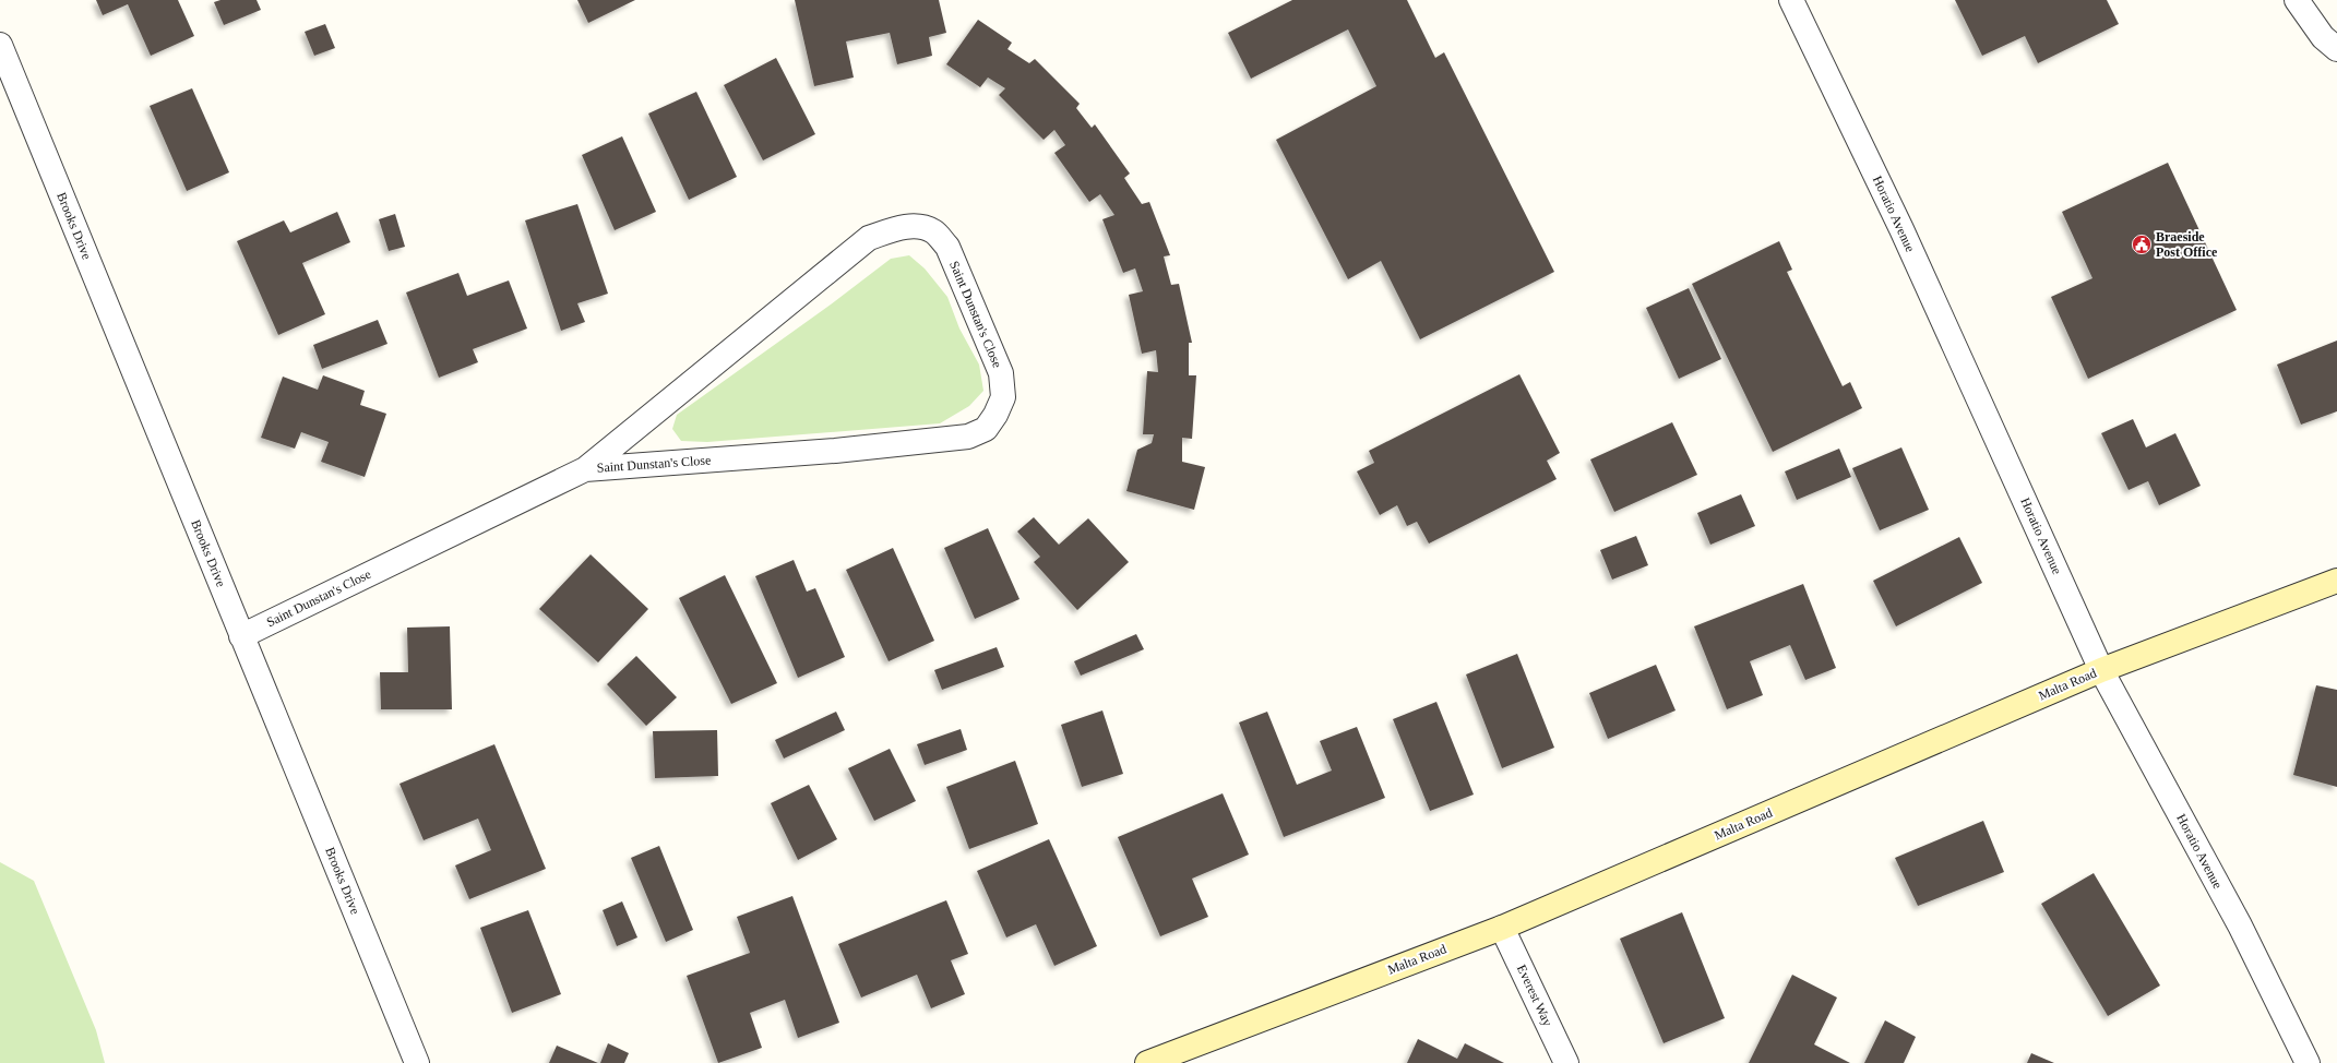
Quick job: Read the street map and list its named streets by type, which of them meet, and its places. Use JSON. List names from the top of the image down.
{
  "streets": {
    "street": [
      "Horatio Avenue",
      "Brooks Drive",
      "Saint Dunstan's Close",
      "Malta Road",
      "Everest Way"
    ]
  },
  "crossings": [
    ["Horatio Avenue", "Malta Road"],
    ["Brooks Drive", "Saint Dunstan's Close"],
    ["Malta Road", "Everest Way"]
  ],
  "places": {
    "public building": ["Braeside Post Office"]
  }
}
